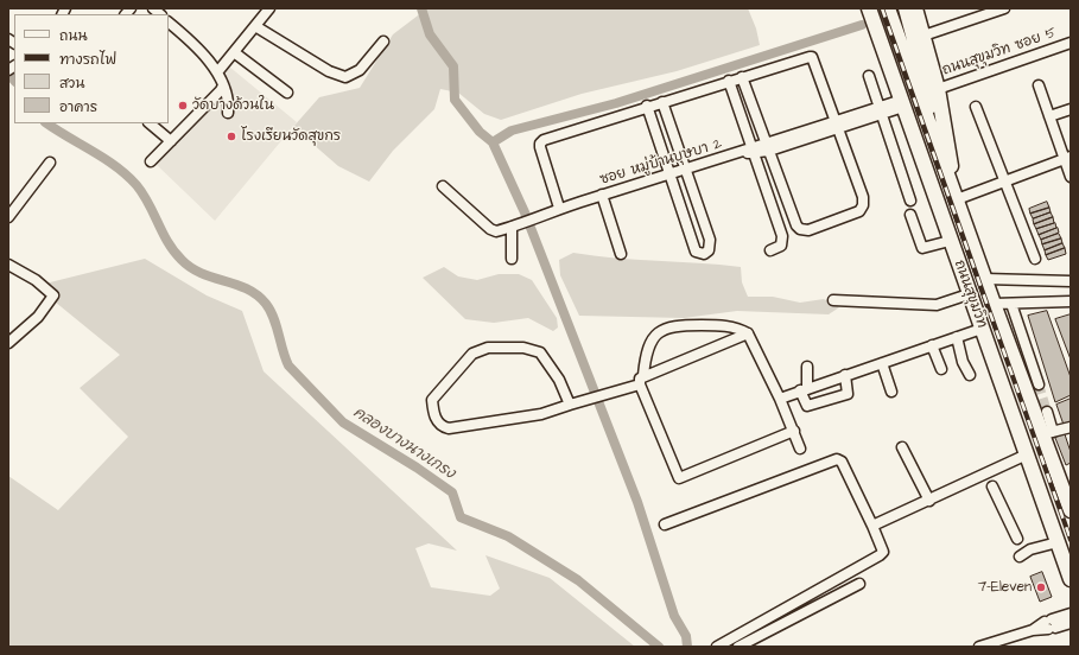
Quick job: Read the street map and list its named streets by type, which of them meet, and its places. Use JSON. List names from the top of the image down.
{
  "streets": {
    "highway": ["ถนนสุขุมวิท"],
    "street": ["ถนนสุขุมวิท ซอย 5", "ซอย หมู่บ้านบุษบา 2"]
  },
  "crossings": [
    ["ซอย หมู่บ้านบุษบา 2", "ถนนสุขุมวิท"]
  ],
  "water": ["คลองบางนางเกรง"],
  "places": ["วัดบางด้วนใน", "โรงเรียนวัดสุขกร", "7-Eleven"],
  "legend": [
    "ถนน",
    "ทางรถไฟ",
    "สวน",
    "อาคาร"
  ]
}
